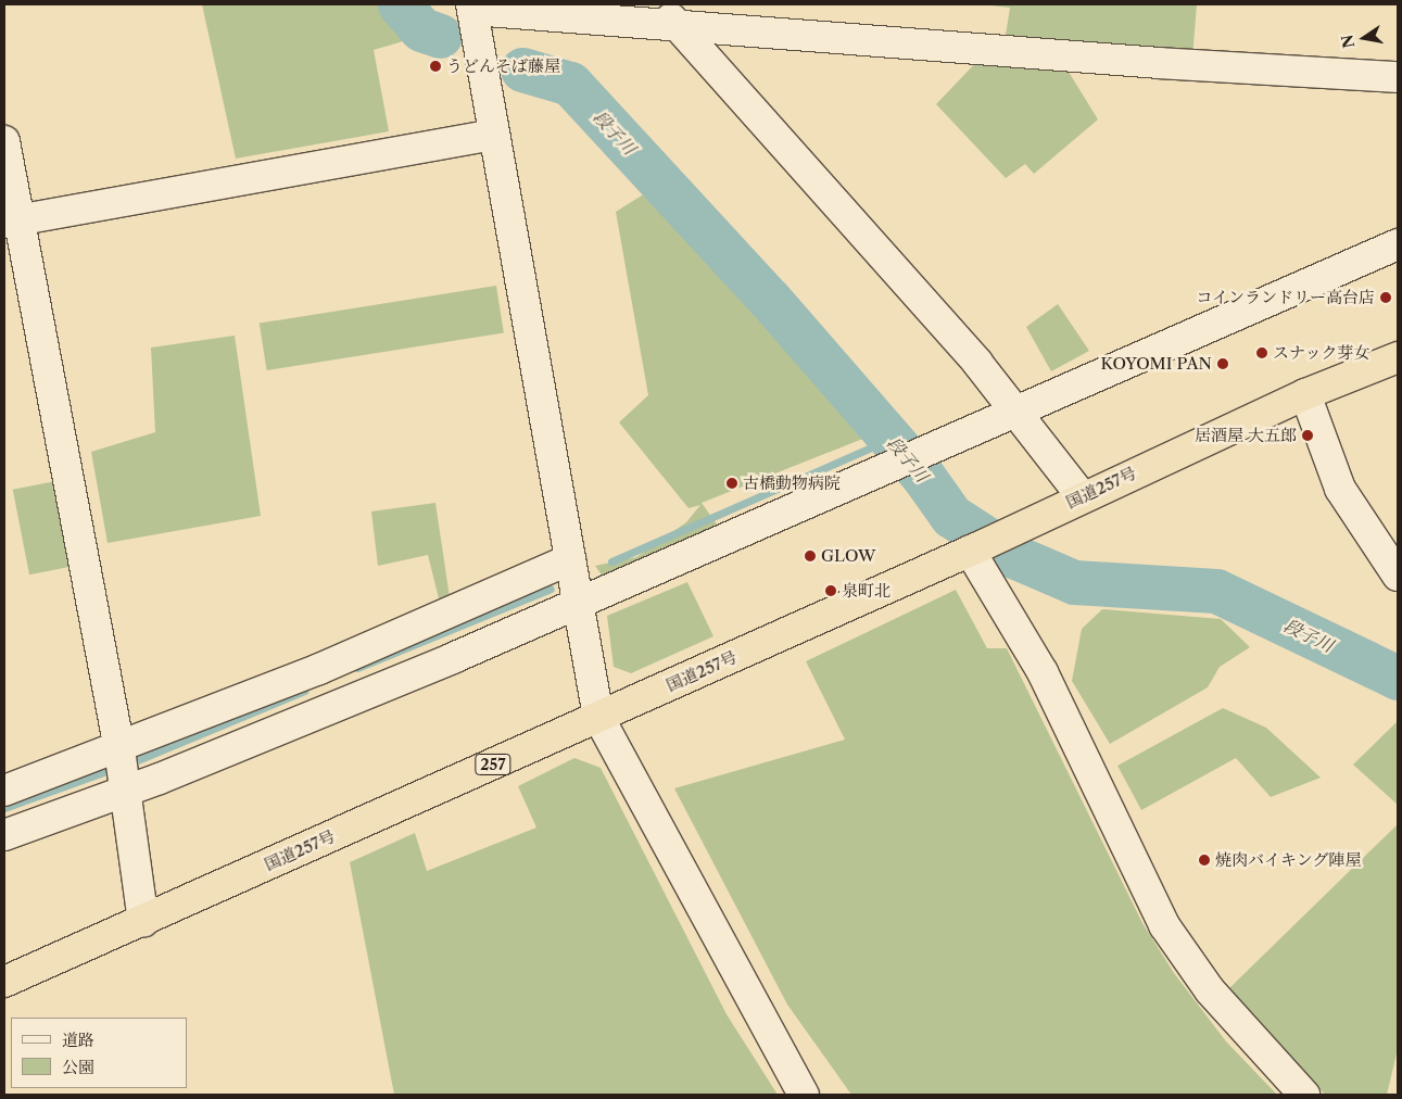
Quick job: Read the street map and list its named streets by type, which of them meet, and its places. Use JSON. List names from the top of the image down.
{
  "streets": {
    "highway": ["国道257号", "257"]
  },
  "water": ["段子川"],
  "places": [
    "うどんそば藤屋",
    "コインランドリー高台店",
    "スナック芽女",
    "KOYOMI PAN",
    "居酒屋 大五郎",
    "古橋動物病院",
    "GLOW",
    "泉町北",
    "焼肉バイキング陣屋"
  ],
  "legend": ["道路", "公園"],
  "north": "left"
}
